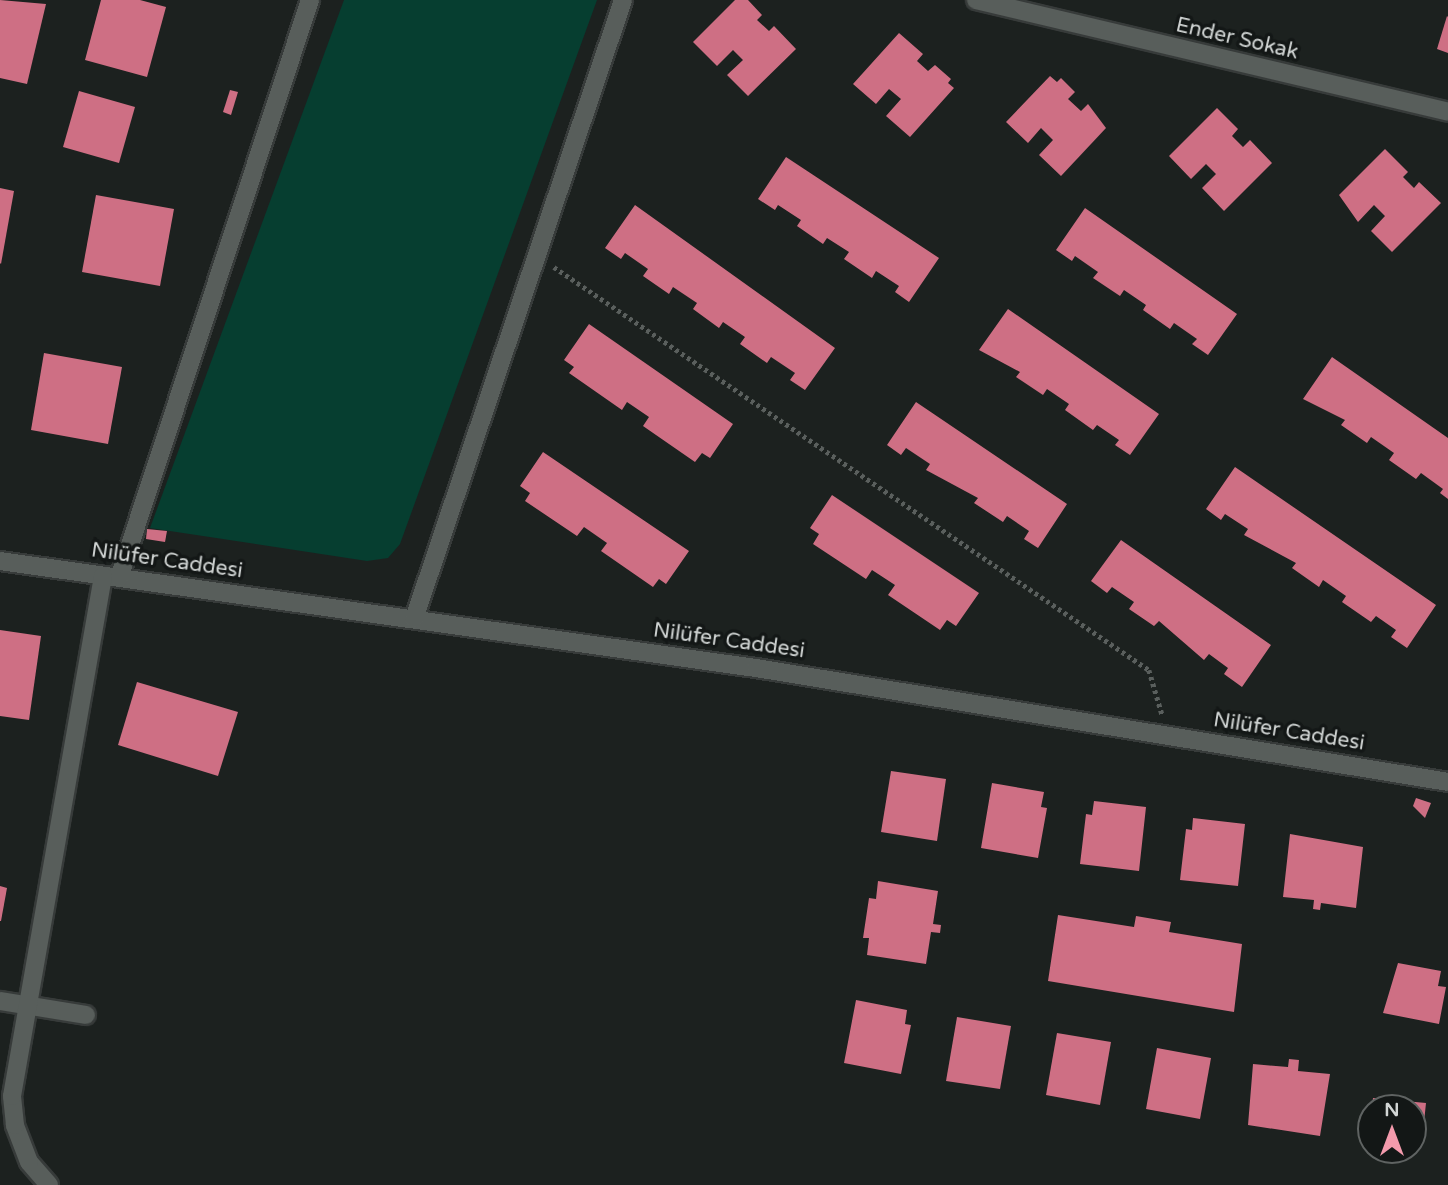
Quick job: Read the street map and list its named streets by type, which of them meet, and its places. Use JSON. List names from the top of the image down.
{
  "streets": {
    "street": ["Ender Sokak", "Nilüfer Caddesi"]
  },
  "north": "top"
}
